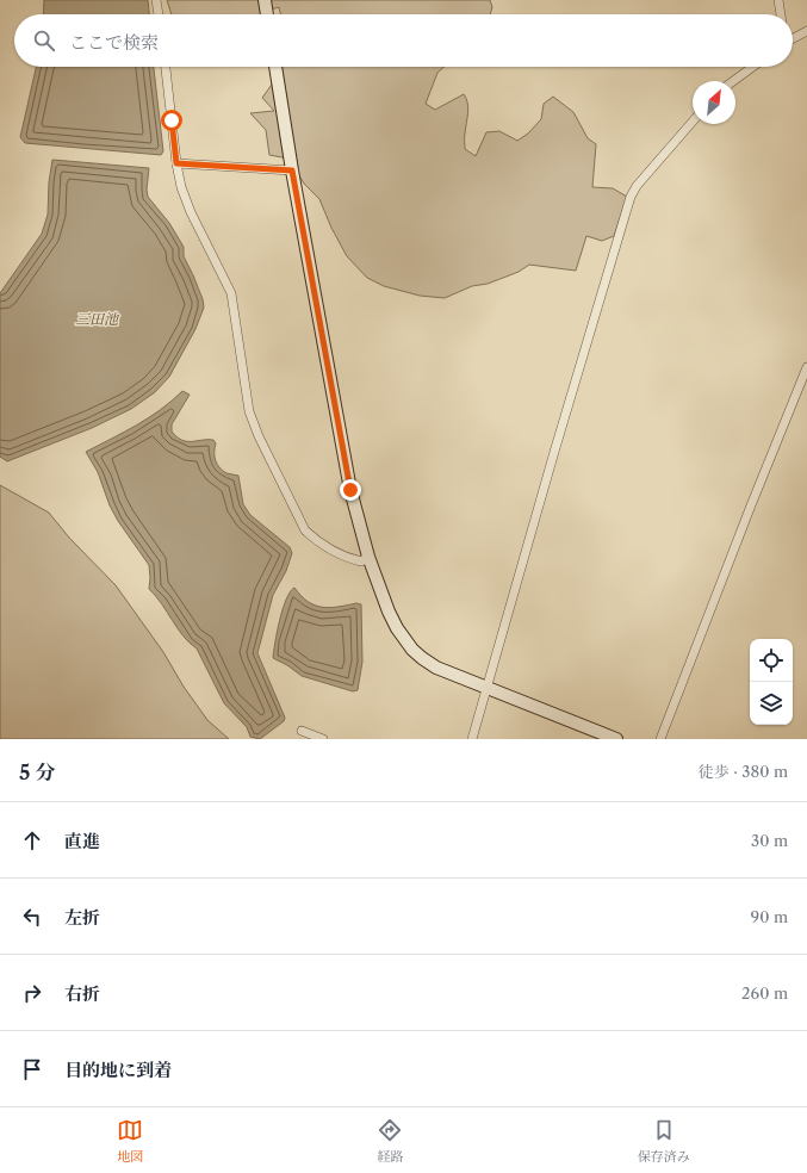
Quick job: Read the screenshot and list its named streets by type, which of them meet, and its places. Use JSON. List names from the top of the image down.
{
  "water": ["三田池"],
  "north": "top right",
  "page": {
    "search": "ここで検索",
    "heading": ["5 分", "徒歩 · 380 m"],
    "list": [
      ["直進", "30 m"],
      ["左折", "90 m"],
      ["右折", "260 m"],
      "目的地に到着"
    ],
    "nav": ["地図", "経路", "保存済み"]
  }
}
